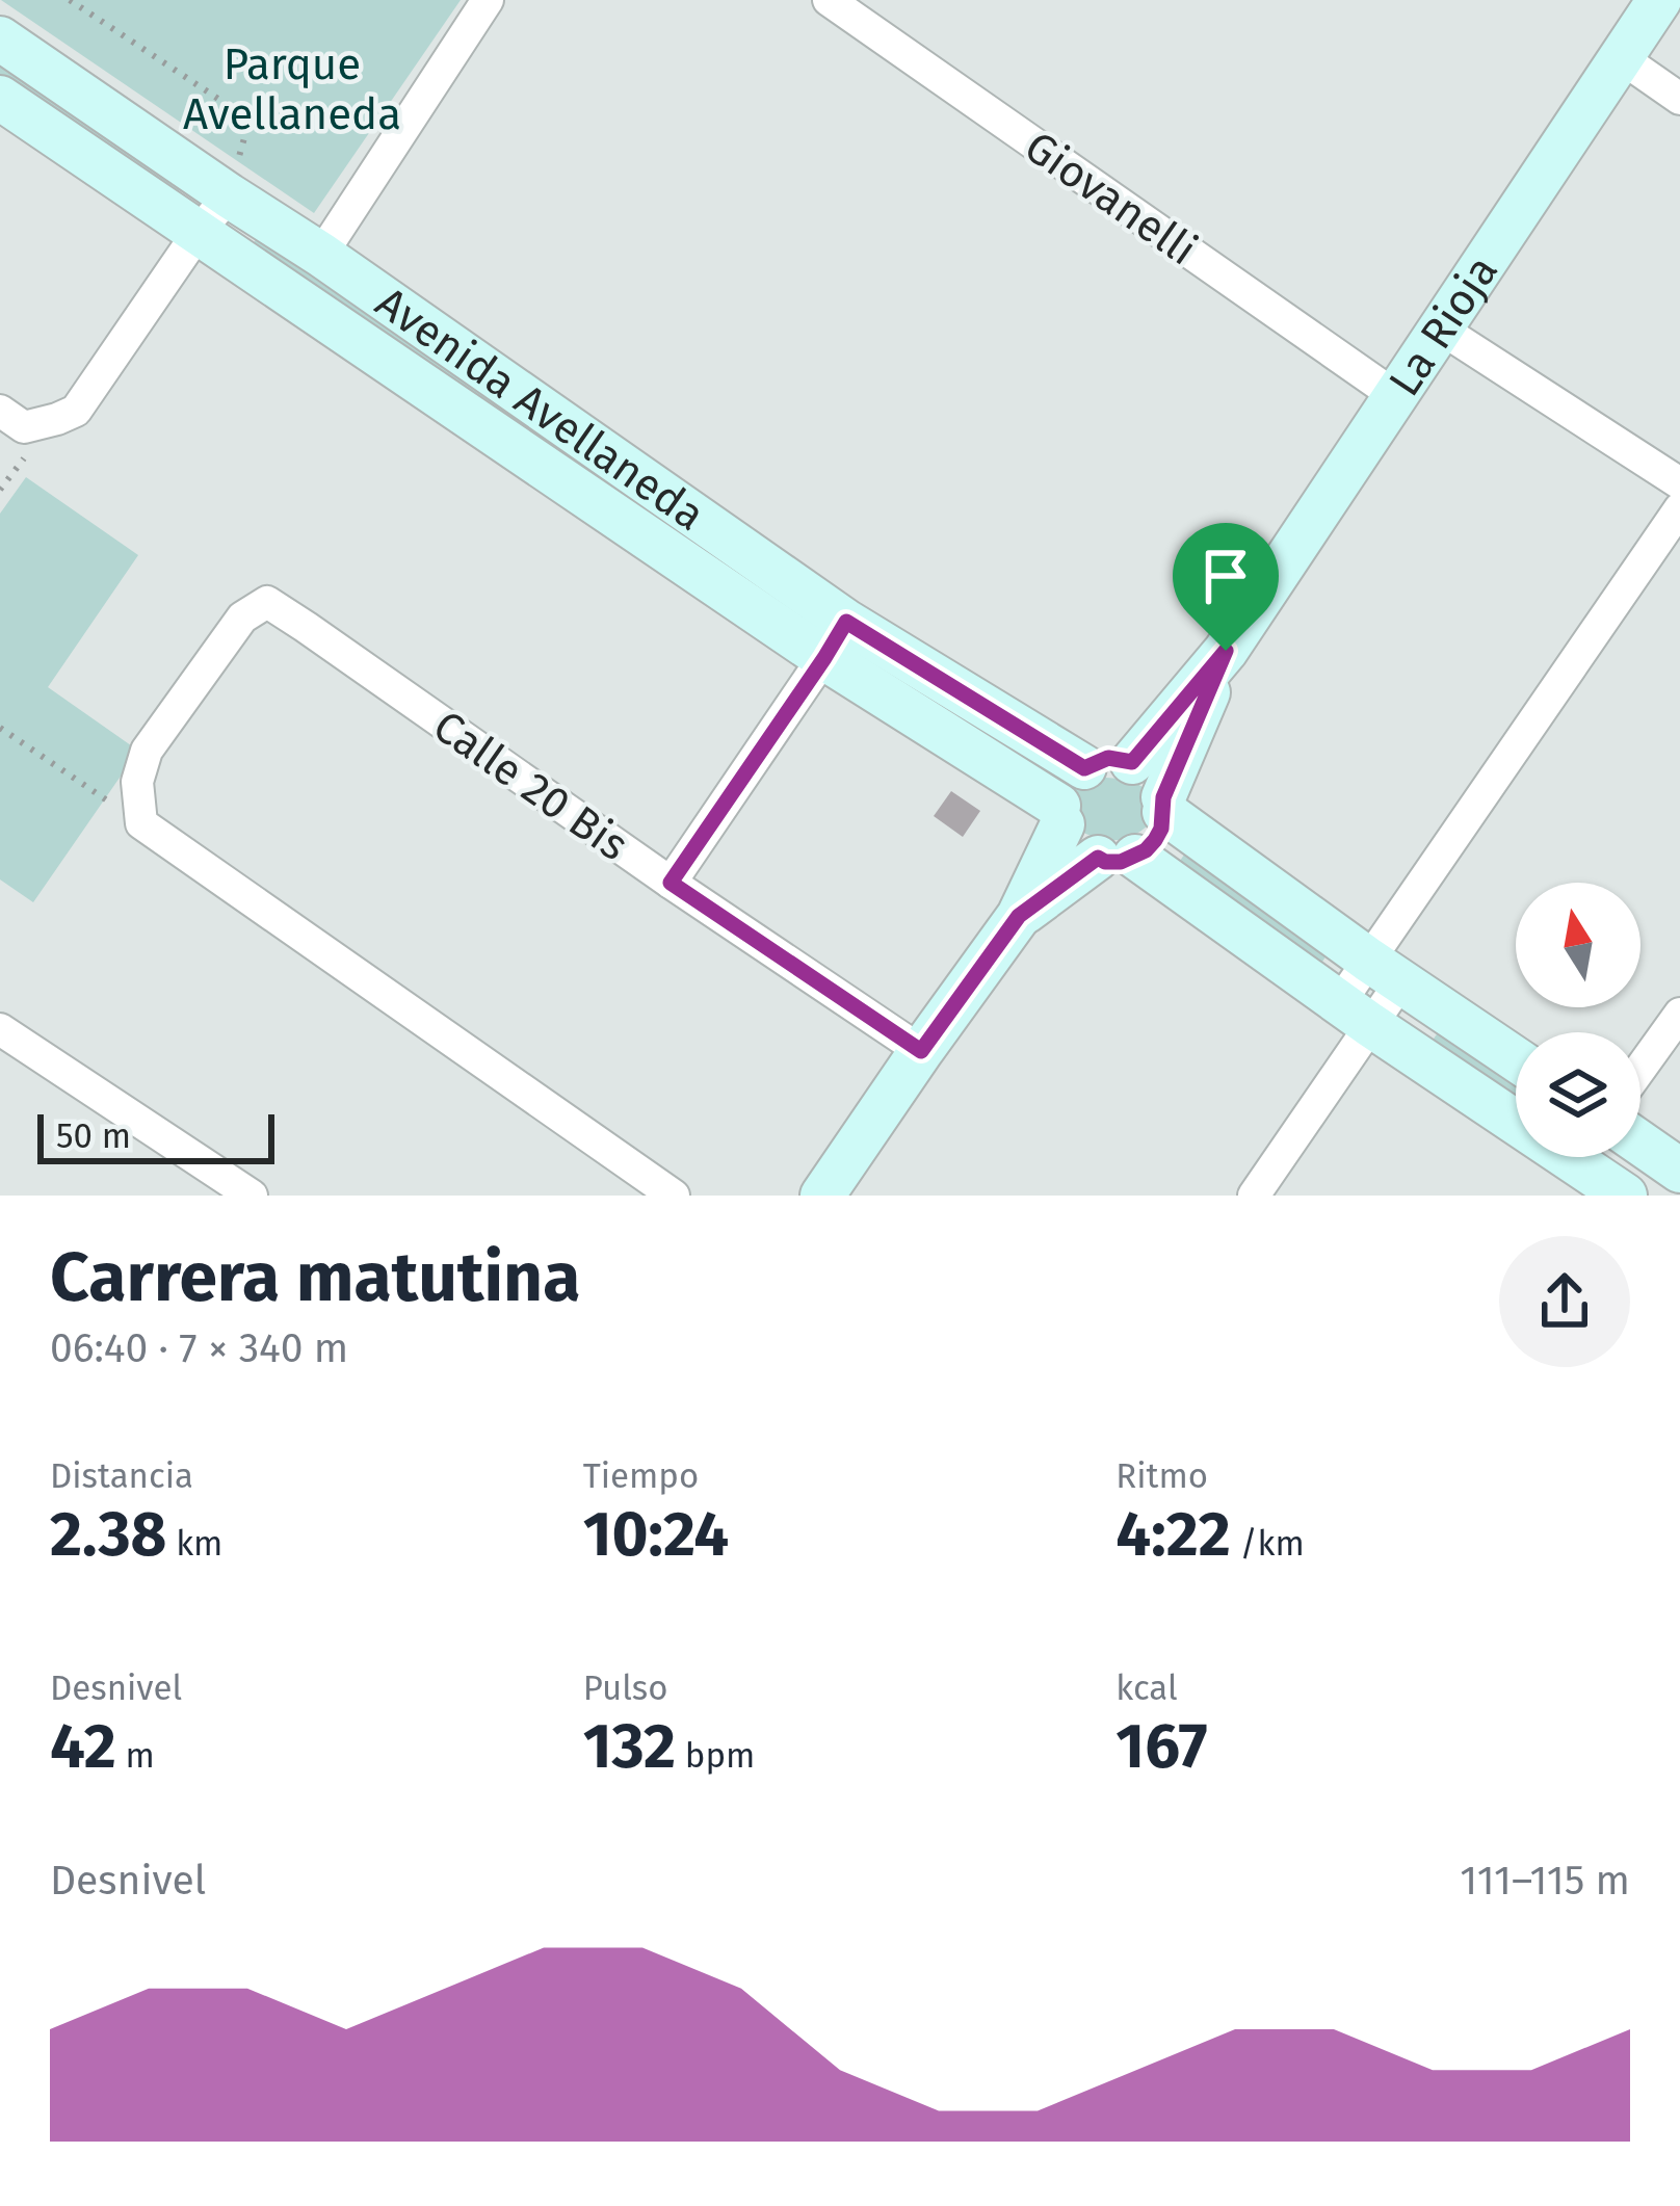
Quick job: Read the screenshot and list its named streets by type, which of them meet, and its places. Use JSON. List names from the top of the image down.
{
  "streets": {
    "main road": ["La Rioja", "Avenida Avellaneda"],
    "street": ["Giovanelli", "Calle 20 Bis"]
  },
  "crossings": [
    ["Giovanelli", "La Rioja"],
    ["La Rioja", "Avenida Avellaneda"]
  ],
  "parks": ["Parque Avellaneda"],
  "scale_bar": "50 m",
  "north": "top",
  "page": {
    "scale": "50 m",
    "heading": ["Carrera matutina", "06:40 · 7 × 340 m"],
    "stats": [
      ["Distancia", "2.38 km"],
      ["Tiempo", "10:24"],
      ["Ritmo", "4:22 /km"],
      ["Desnivel", "42 m"],
      ["Pulso", "132 bpm"],
      ["kcal", "167"]
    ],
    "chart": ["Desnivel", "111–115 m"]
  }
}
